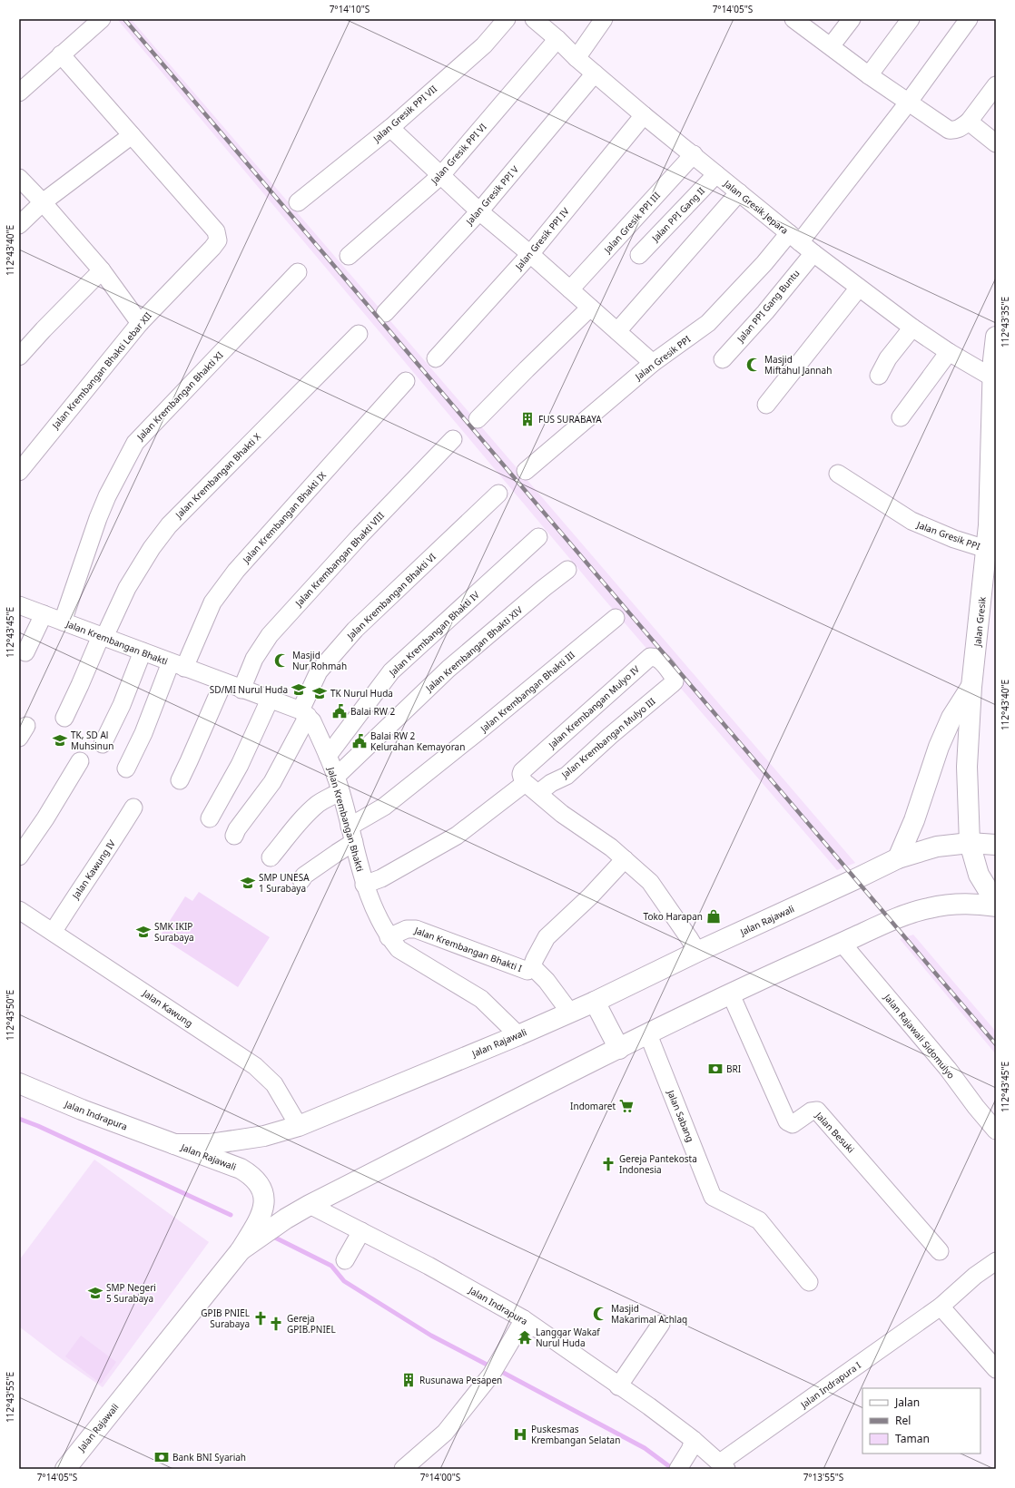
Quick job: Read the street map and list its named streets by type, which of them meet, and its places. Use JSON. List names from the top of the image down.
{
  "streets": {
    "main road": ["Jalan Gresik", "Jalan Rajawali", "Jalan Indrapura"],
    "street": [
      "Jalan Gresik PPI VII",
      "Jalan Gresik PPI VI",
      "Jalan Gresik PPI V",
      "Jalan Gresik Jepara",
      "Jalan PPI Gang II",
      "Jalan Gresik PPI III",
      "Jalan Gresik PPI IV",
      "Jalan PPI Gang Buntu",
      "Jalan Gresik PPI",
      "Jalan Krembangan Bhakti Lebar XII",
      "Jalan Krembangan Bhakti XI",
      "Jalan Krembangan Bhakti X",
      "Jalan Krembangan Bhakti IX",
      "Jalan Krembangan Bhakti VIII",
      "Jalan Krembangan Bhakti VI",
      "Jalan Krembangan Bhakti IV",
      "Jalan Krembangan Bhakti",
      "Jalan Krembangan Bhakti XIV",
      "Jalan Krembangan Bhakti III",
      "Jalan Krembangan Mulyo IV",
      "Jalan Krembangan Mulyo III",
      "Jalan Kawung IV",
      "Jalan Krembangan Bhakti I",
      "Jalan Kawung",
      "Jalan Rajawali Sidomulyo",
      "Jalan Sabang",
      "Jalan Besuki",
      "Jalan Indrapura I"
    ]
  },
  "crossings": [
    ["Jalan Gresik PPI VI", "Jalan Gresik Jepara"],
    ["Jalan Gresik PPI V", "Jalan Gresik Jepara"],
    ["Jalan Gresik Jepara", "Jalan PPI Gang II"],
    ["Jalan Gresik Jepara", "Jalan Gresik PPI III"],
    ["Jalan Gresik Jepara", "Jalan Gresik PPI IV"],
    ["Jalan Gresik Jepara", "Jalan PPI Gang Buntu"],
    ["Jalan Gresik Jepara", "Jalan Gresik PPI"],
    ["Jalan Gresik Jepara", "Jalan Gresik"],
    ["Jalan Gresik PPI", "Jalan Gresik"],
    ["Jalan Krembangan Bhakti XI", "Jalan Krembangan Bhakti"],
    ["Jalan Krembangan Bhakti X", "Jalan Krembangan Bhakti"],
    ["Jalan Krembangan Bhakti IX", "Jalan Krembangan Bhakti"],
    ["Jalan Krembangan Bhakti VIII", "Jalan Krembangan Bhakti"],
    ["Jalan Krembangan Bhakti VI", "Jalan Krembangan Bhakti"],
    ["Jalan Gresik", "Jalan Rajawali"],
    ["Jalan Krembangan Bhakti IV", "Jalan Krembangan Bhakti"],
    ["Jalan Krembangan Bhakti", "Jalan Krembangan Bhakti XIV"],
    ["Jalan Krembangan Bhakti", "Jalan Krembangan Bhakti III"],
    ["Jalan Krembangan Bhakti", "Jalan Krembangan Mulyo III"],
    ["Jalan Krembangan Bhakti", "Jalan Rajawali"],
    ["Jalan Krembangan Bhakti", "Jalan Krembangan Bhakti I"],
    ["Jalan Krembangan Mulyo IV", "Jalan Krembangan Mulyo III"],
    ["Jalan Kawung IV", "Jalan Kawung"],
    ["Jalan Rajawali", "Jalan Krembangan Bhakti I"],
    ["Jalan Rajawali", "Jalan Kawung"],
    ["Jalan Rajawali", "Jalan Rajawali Sidomulyo"],
    ["Jalan Rajawali", "Jalan Indrapura"],
    ["Jalan Rajawali", "Jalan Sabang"],
    ["Jalan Rajawali", "Jalan Besuki"],
    ["Jalan Indrapura", "Jalan Indrapura I"]
  ],
  "places": {
    "mosque": ["Masjid Miftahul Jannah", "Masjid Nur Rohmah", "Masjid Makarimal Achlaq"],
    "building": ["FUS SURABAYA", "Rusunawa Pesapen"],
    "school or university": [
      "SD/MI Nurul Huda",
      "TK Nurul Huda",
      "TK, SD Al Muhsinun",
      "SMP UNESA 1 Surabaya",
      "SMK IKIP Surabaya",
      "SMP Negeri 5 Surabaya"
    ],
    "public building": ["Balai RW 2", "Balai RW 2 Kelurahan Kemayoran"],
    "shop": ["Toko Harapan"],
    "bank": ["BRI", "Bank BNI Syariah"],
    "supermarket": ["Indomaret"],
    "church": ["Gereja Pantekosta Indonesia", "GPIB PNIEL Surabaya", "Gereja GPIB.PNIEL"],
    "temple": ["Langgar Wakaf Nurul Huda"],
    "hospital": ["Puskesmas Krembangan Selatan"]
  },
  "legend": ["Jalan", "Rel", "Taman"],
  "coordinates": [
    "7°14'10\"S",
    "7°14'05\"S",
    "112°43'40\"E",
    "112°43'35\"E",
    "112°43'45\"E",
    "112°43'50\"E",
    "112°43'55\"E",
    "7°14'00\"S",
    "7°13'55\"S"
  ]
}
